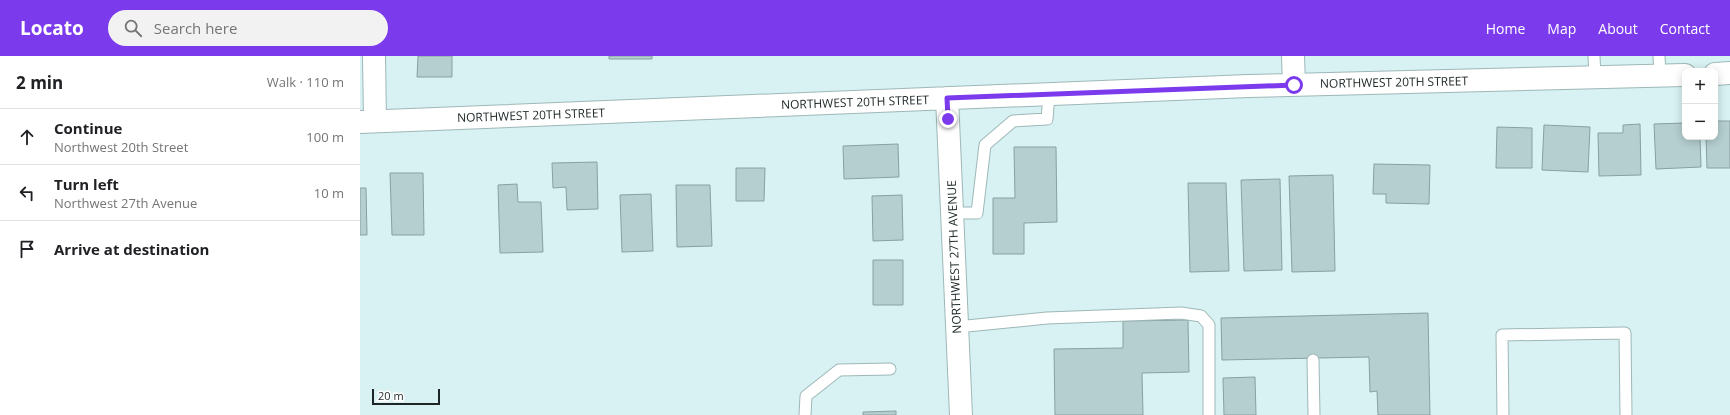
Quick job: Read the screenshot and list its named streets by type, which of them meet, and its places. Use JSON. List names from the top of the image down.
{
  "streets": {
    "street": ["NORTHWEST 20TH STREET", "NORTHWEST 27TH AVENUE"]
  },
  "crossings": [
    ["NORTHWEST 20TH STREET", "NORTHWEST 27TH AVENUE"]
  ],
  "scale_bar": "20 m",
  "page": {
    "header": "Locato",
    "search": "Search here",
    "nav": [
      "Home",
      "Map",
      "About",
      "Contact"
    ],
    "heading": ["2 min", "Walk · 110 m"],
    "map_buttons": ["+", "−"],
    "list": [
      ["Continue", "Northwest 20th Street", "100 m"],
      ["Turn left", "Northwest 27th Avenue", "10 m"],
      "Arrive at destination"
    ],
    "scale": "20 m"
  }
}
